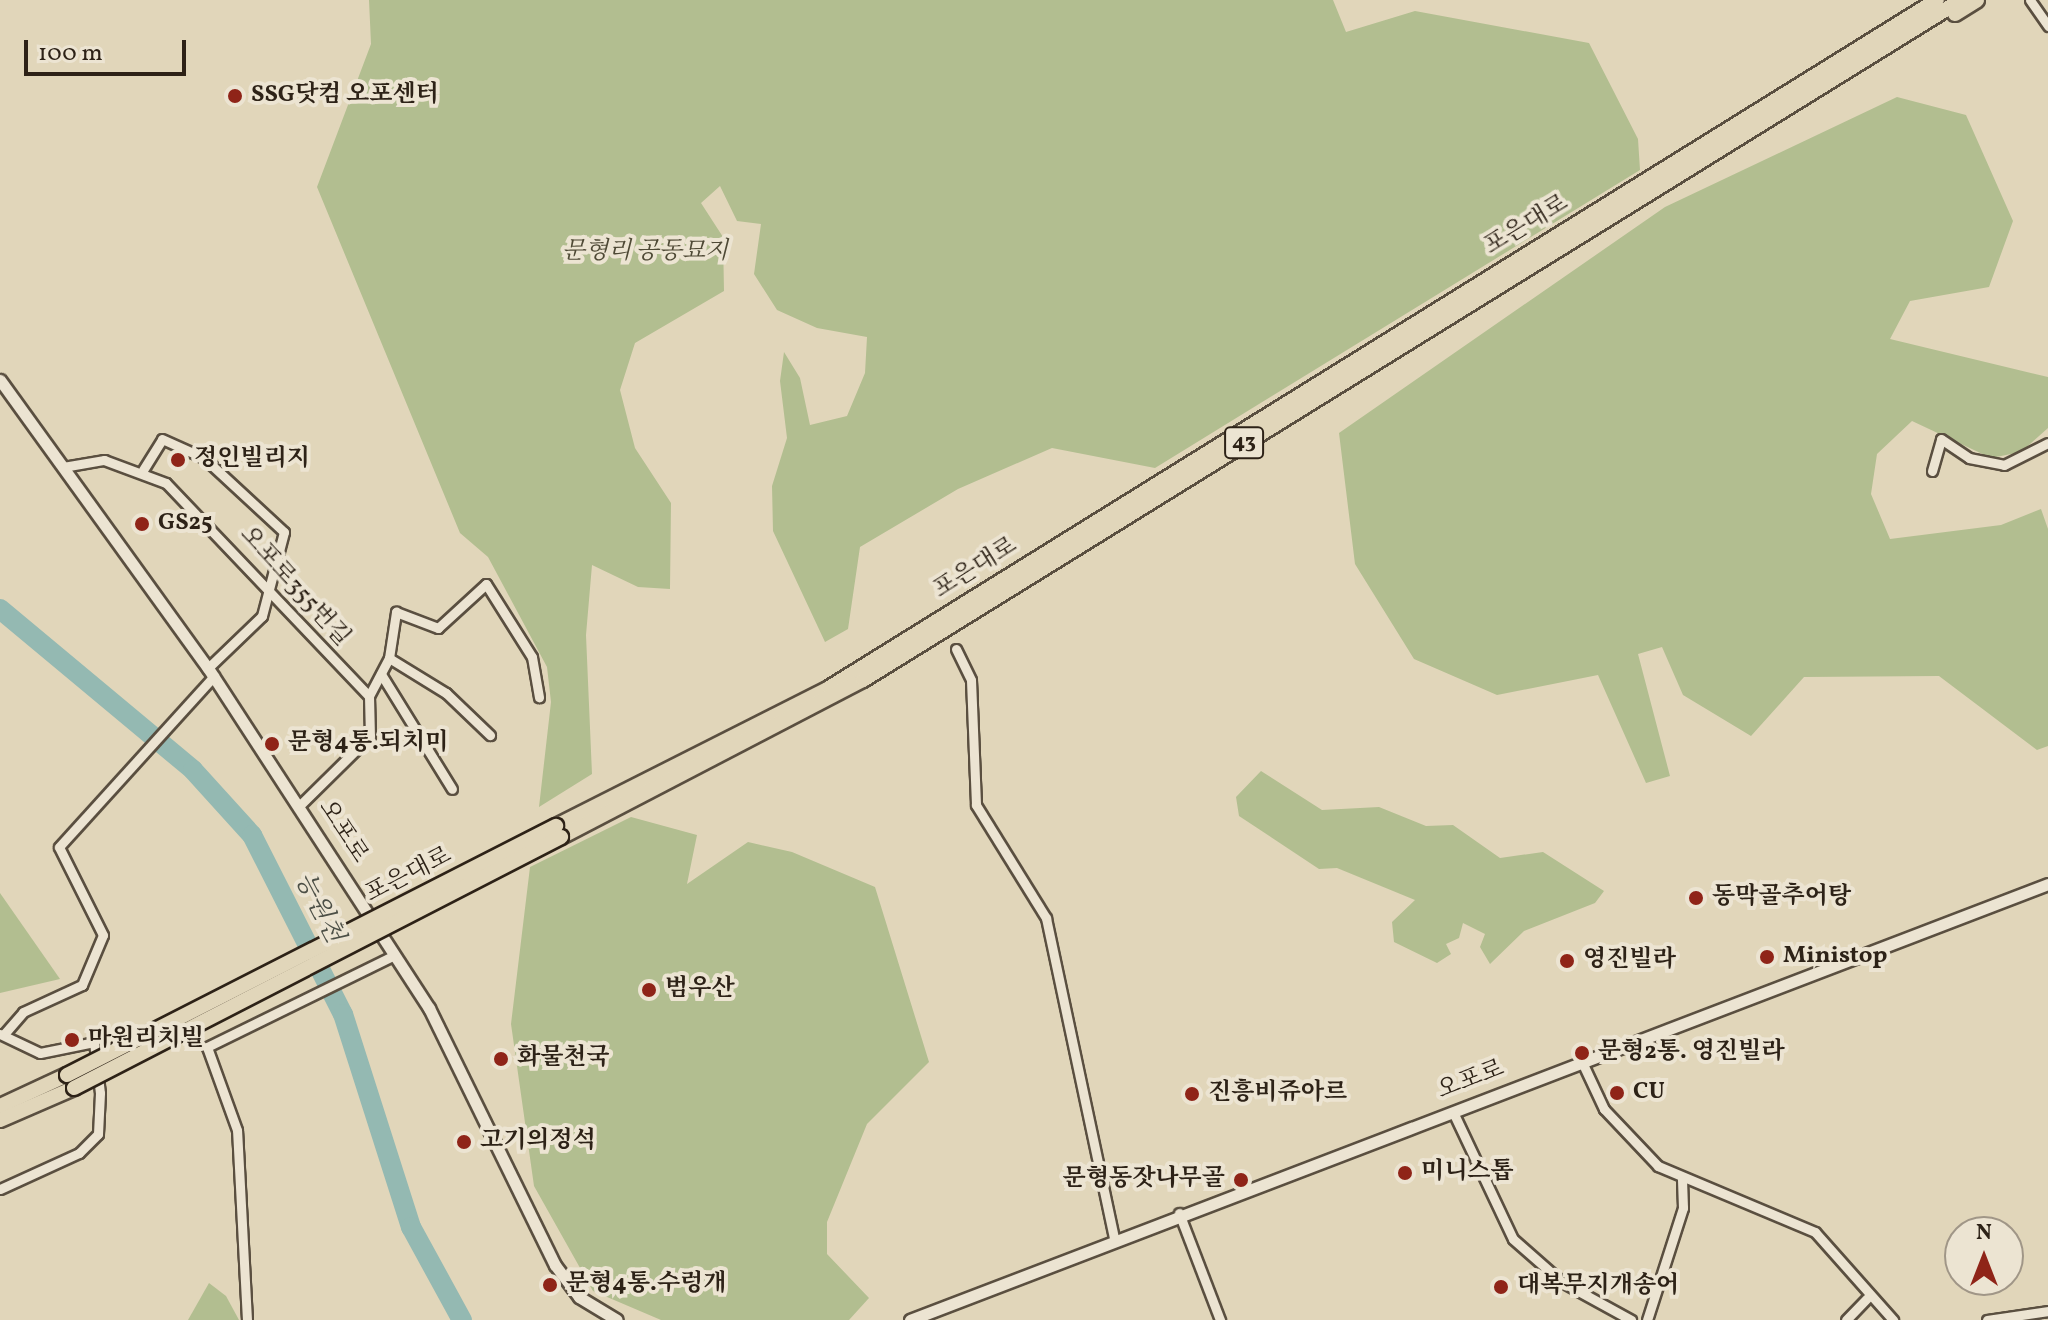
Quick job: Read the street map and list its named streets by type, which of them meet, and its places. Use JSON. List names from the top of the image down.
{
  "streets": {
    "highway": ["포은대로", "43"],
    "street": ["오포로355번길", "오포로"]
  },
  "crossings": [
    ["포은대로", "43"],
    ["오포로355번길", "오포로"]
  ],
  "water": ["능원천"],
  "parks": ["문형리 공동묘지"],
  "places": [
    "SSG닷컴 오포센터",
    "정인빌리지",
    "GS25",
    "문형4통.되치미",
    "동막골추어탕",
    "Ministop",
    "영진빌라",
    "범우산",
    "마원리치빌",
    "문형2통. 영진빌라",
    "화물천국",
    "CU",
    "진흥비쥬아르",
    "고기의정석",
    "미니스톱",
    "문형동잣나무골",
    "문형4통.수렁개",
    "대복무지개송어"
  ],
  "scale_bar": "100 m",
  "north": "top"
}
